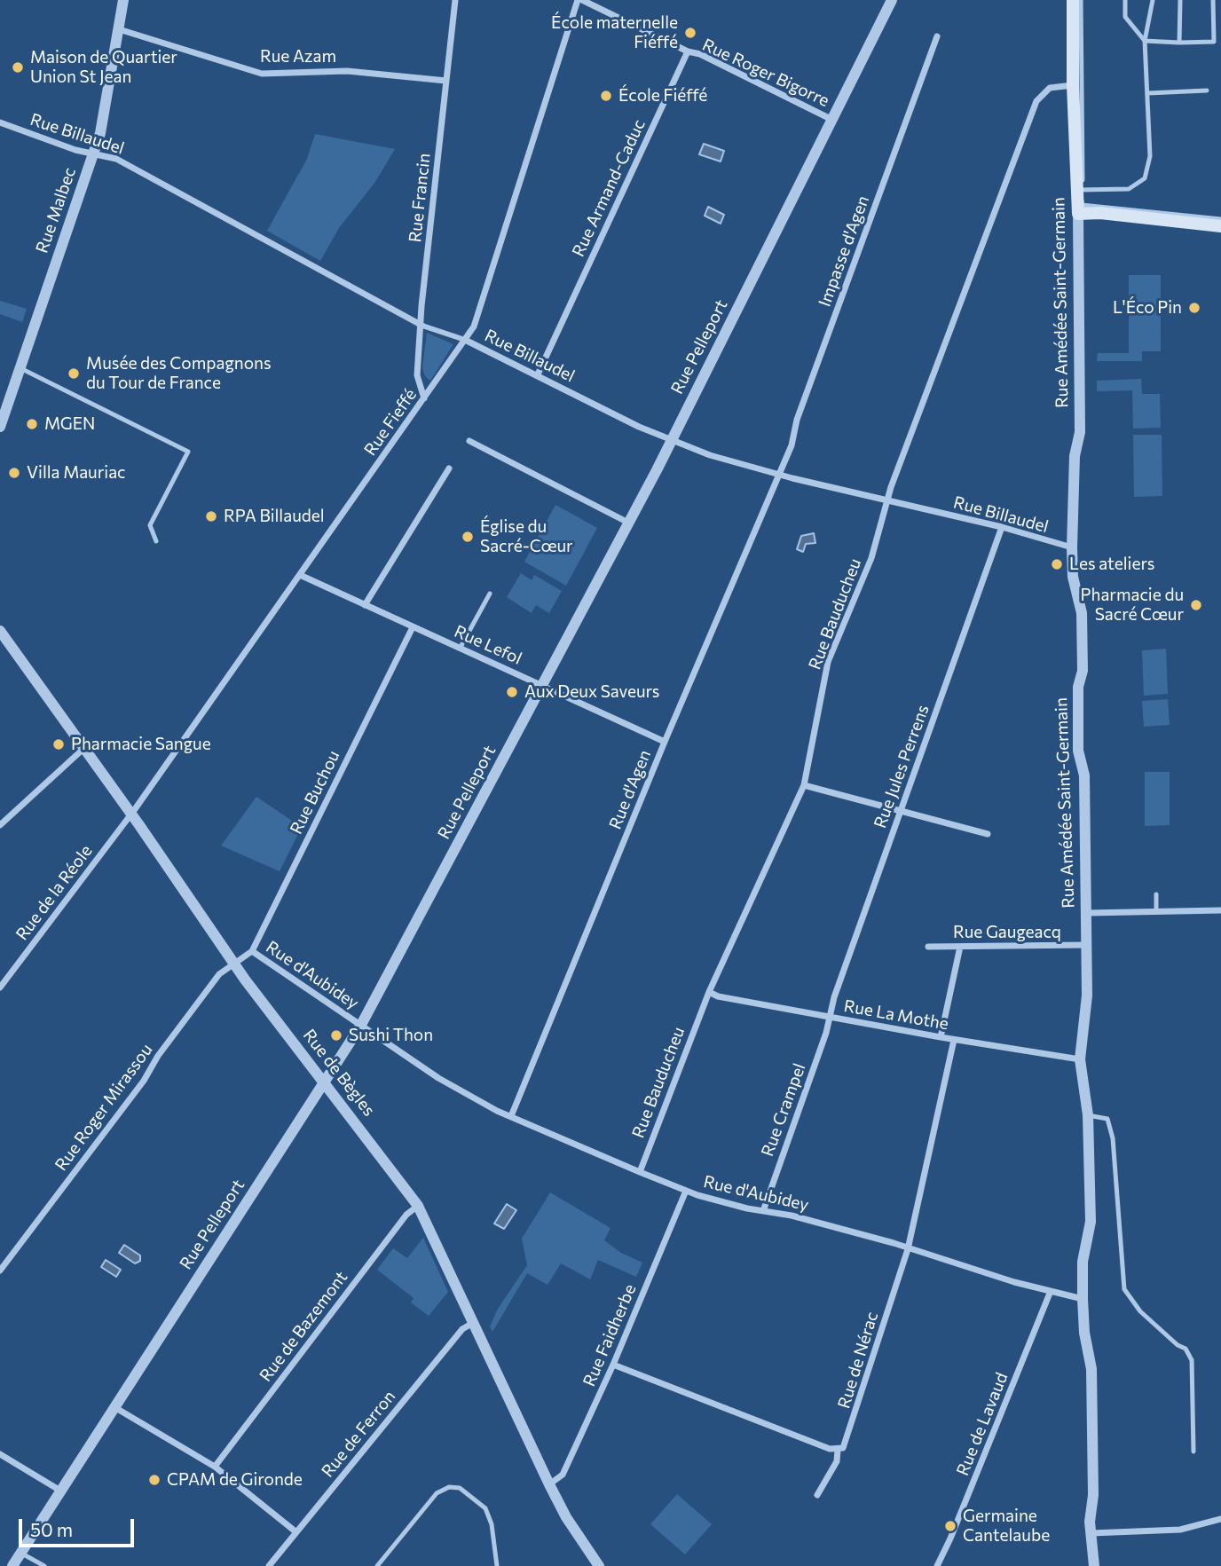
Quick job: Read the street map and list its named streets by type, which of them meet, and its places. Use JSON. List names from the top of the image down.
{
  "streets": {
    "main road": ["Rue Amédée Saint-Germain"],
    "street": [
      "Rue Azam",
      "Rue Roger Bigorre",
      "Rue Billaudel",
      "Rue Armand-Caduc",
      "Rue Francin",
      "Rue Malbec",
      "Impasse d'Agen",
      "Rue Pelleport",
      "Rue Fieffé",
      "Rue Bauducheu",
      "Rue Lefol",
      "Rue Jules Perrens",
      "Rue d'Agen",
      "Rue Buchou",
      "Rue de la Réole",
      "Rue Gaugeacq",
      "Rue d'Aubidey",
      "Rue La Mothe",
      "Rue de Bègles",
      "Rue Roger Mirassou",
      "Rue Crampel",
      "Rue de Bazemont",
      "Rue Faidherbe",
      "Rue de Nérac",
      "Rue de Lavaud",
      "Rue de Ferron"
    ]
  },
  "crossings": [
    ["Rue Azam", "Rue Francin"],
    ["Rue Azam", "Rue Malbec"],
    ["Rue Roger Bigorre", "Rue Armand-Caduc"],
    ["Rue Roger Bigorre", "Rue Pelleport"],
    ["Rue Billaudel", "Rue Armand-Caduc"],
    ["Rue Billaudel", "Rue Francin"],
    ["Rue Billaudel", "Rue Malbec"],
    ["Rue Billaudel", "Impasse d'Agen"],
    ["Rue Billaudel", "Rue Amédée Saint-Germain"],
    ["Rue Billaudel", "Rue Pelleport"],
    ["Rue Billaudel", "Rue Fieffé"],
    ["Rue Billaudel", "Rue Bauducheu"],
    ["Rue Billaudel", "Rue Jules Perrens"],
    ["Rue Billaudel", "Rue d'Agen"],
    ["Rue Francin", "Rue Fieffé"],
    ["Impasse d'Agen", "Rue d'Agen"],
    ["Rue Amédée Saint-Germain", "Rue Bauducheu"],
    ["Rue Amédée Saint-Germain", "Rue Gaugeacq"],
    ["Rue Amédée Saint-Germain", "Rue d'Aubidey"],
    ["Rue Amédée Saint-Germain", "Rue La Mothe"],
    ["Rue Pelleport", "Rue Lefol"],
    ["Rue Pelleport", "Rue d'Aubidey"],
    ["Rue Pelleport", "Rue de Bègles"],
    ["Rue Fieffé", "Rue Lefol"],
    ["Rue Fieffé", "Rue de la Réole"],
    ["Rue Fieffé", "Rue de Bègles"],
    ["Rue Bauducheu", "Rue d'Aubidey"],
    ["Rue Bauducheu", "Rue La Mothe"],
    ["Rue Lefol", "Rue d'Agen"],
    ["Rue Lefol", "Rue Buchou"],
    ["Rue Jules Perrens", "Rue La Mothe"],
    ["Rue Jules Perrens", "Rue Crampel"],
    ["Rue d'Agen", "Rue d'Aubidey"],
    ["Rue Buchou", "Rue d'Aubidey"],
    ["Rue de la Réole", "Rue de Bègles"],
    ["Rue d'Aubidey", "Rue Crampel"],
    ["Rue d'Aubidey", "Rue Faidherbe"],
    ["Rue d'Aubidey", "Rue de Nérac"],
    ["Rue d'Aubidey", "Rue de Lavaud"],
    ["Rue La Mothe", "Rue Crampel"],
    ["Rue La Mothe", "Rue de Nérac"],
    ["Rue de Bègles", "Rue Roger Mirassou"],
    ["Rue de Bègles", "Rue de Bazemont"],
    ["Rue de Bègles", "Rue Faidherbe"],
    ["Rue de Bègles", "Rue de Ferron"]
  ],
  "places": [
    "École maternelle Fiéffé",
    "Maison de Quartier Union St Jean",
    "École Fiéffé",
    "L'Éco Pin",
    "Musée des Compagnons du Tour de France",
    "MGEN",
    "Villa Mauriac",
    "RPA Billaudel",
    "Église du Sacré-Cœur",
    "Les ateliers",
    "Pharmacie du Sacré Cœur",
    "Aux Deux Saveurs",
    "Pharmacie Sangue",
    "Sushi Thon",
    "CPAM de Gironde",
    "Germaine Cantelaube"
  ],
  "scale_bar": "50 m"
}
